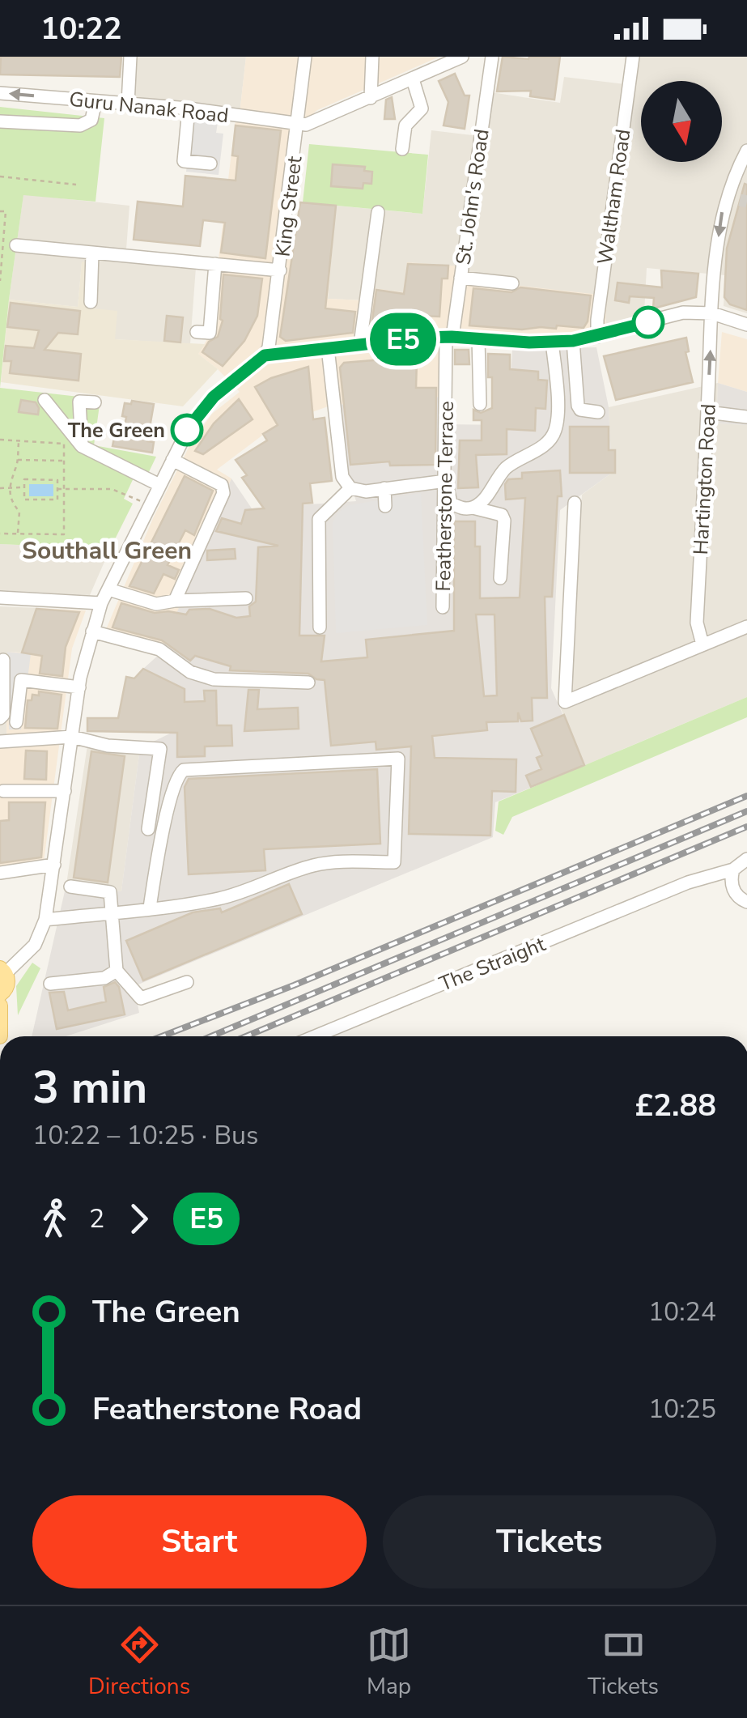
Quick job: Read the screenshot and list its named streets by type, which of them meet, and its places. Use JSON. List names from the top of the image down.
{
  "streets": {
    "street": [
      "Guru Nanak Road",
      "St. John's Road",
      "Waltham Road",
      "King Street",
      "Hartington Road",
      "Featherstone Terrace",
      "The Straight"
    ]
  },
  "crossings": [
    ["Guru Nanak Road", "King Street"],
    ["St. John's Road", "Featherstone Terrace"]
  ],
  "districts": ["Southall Green"],
  "places": ["The Green"],
  "lines": ["bus line E5"],
  "north": "bottom",
  "page": {
    "status": "10:22",
    "on_map": "E5",
    "heading": ["3 min", "10:22 – 10:25 · Bus", "£2.88"],
    "legs": ["2", "E5"],
    "list": [
      {
        "name": "The Green",
        "value": "10:24"
      },
      {
        "name": "Featherstone Road",
        "value": "10:25"
      }
    ],
    "buttons": ["Start", "Tickets"],
    "tabs": ["Directions", "Map", "Tickets"]
  }
}
